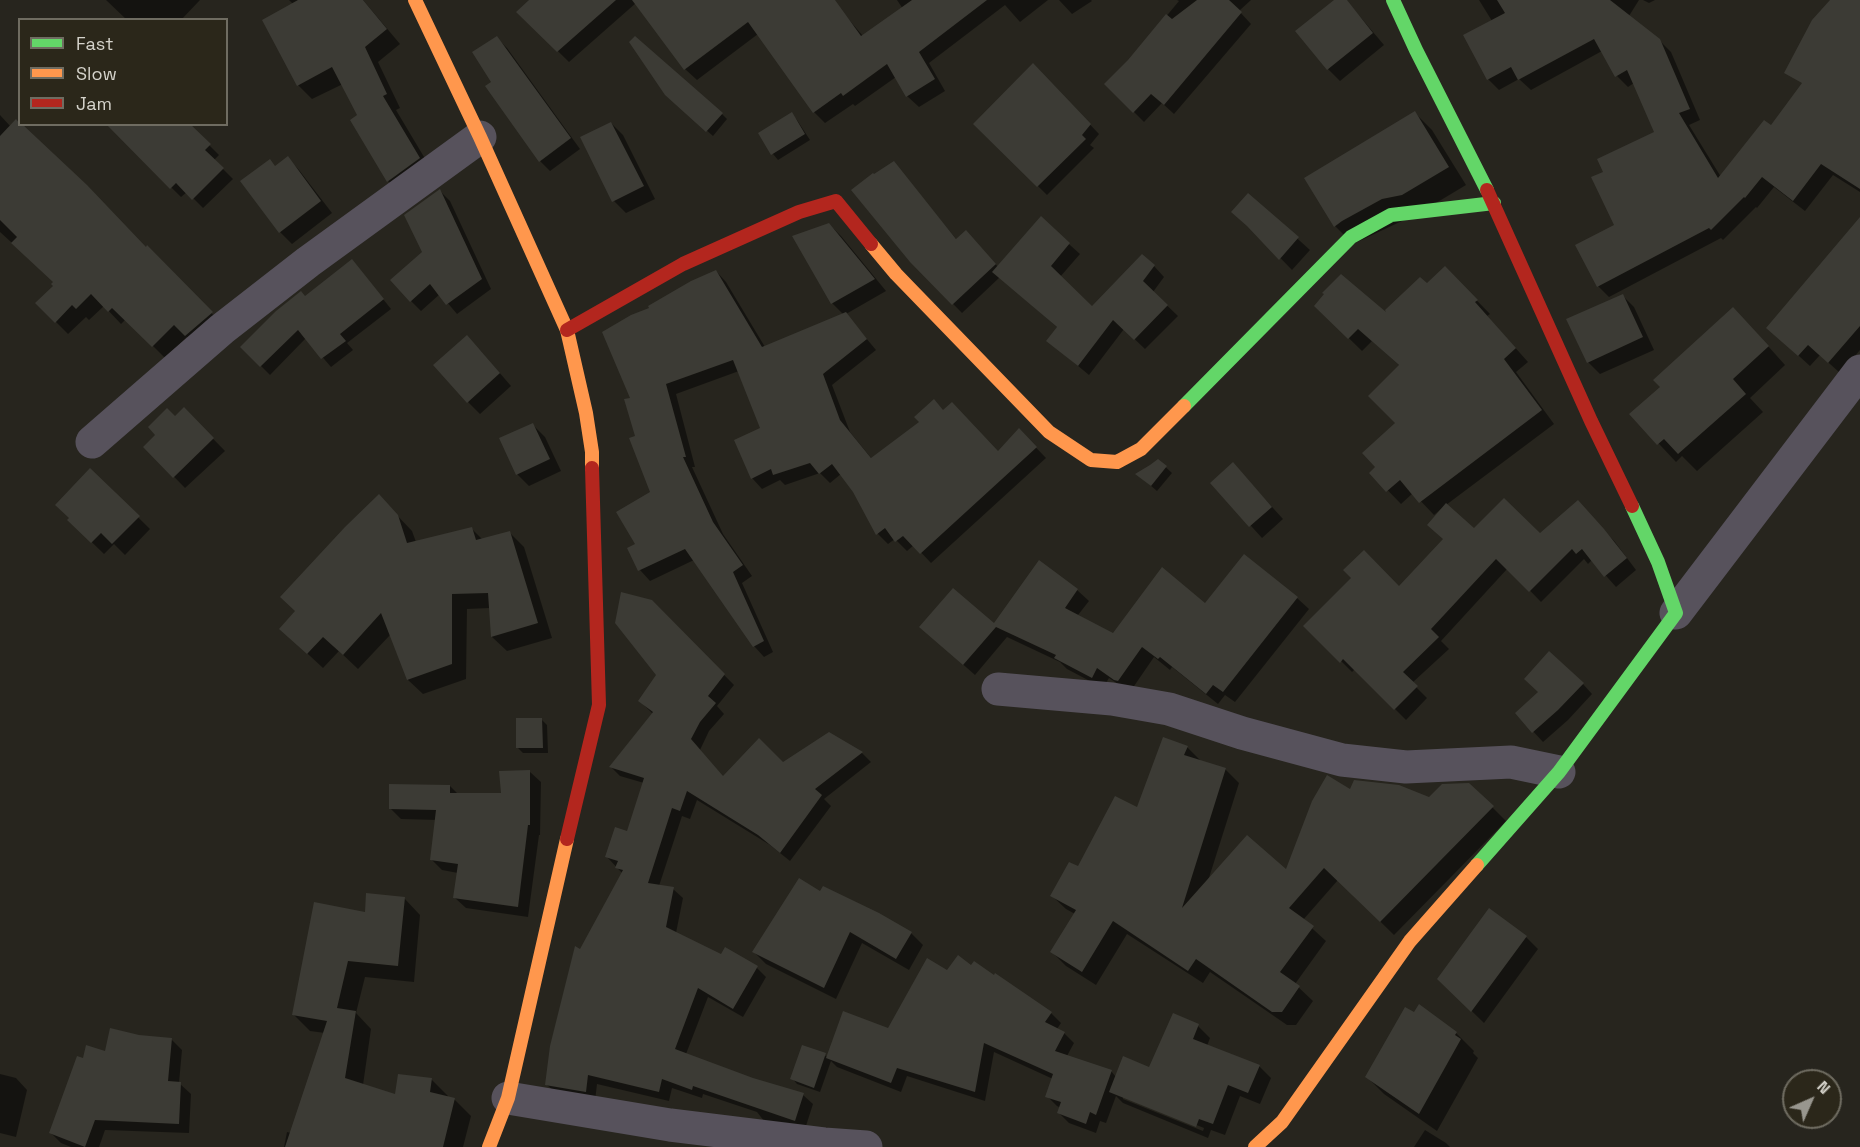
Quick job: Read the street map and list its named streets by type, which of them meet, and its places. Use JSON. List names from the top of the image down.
{
  "legend": ["Fast", "Slow", "Jam"],
  "north": "top right"
}
